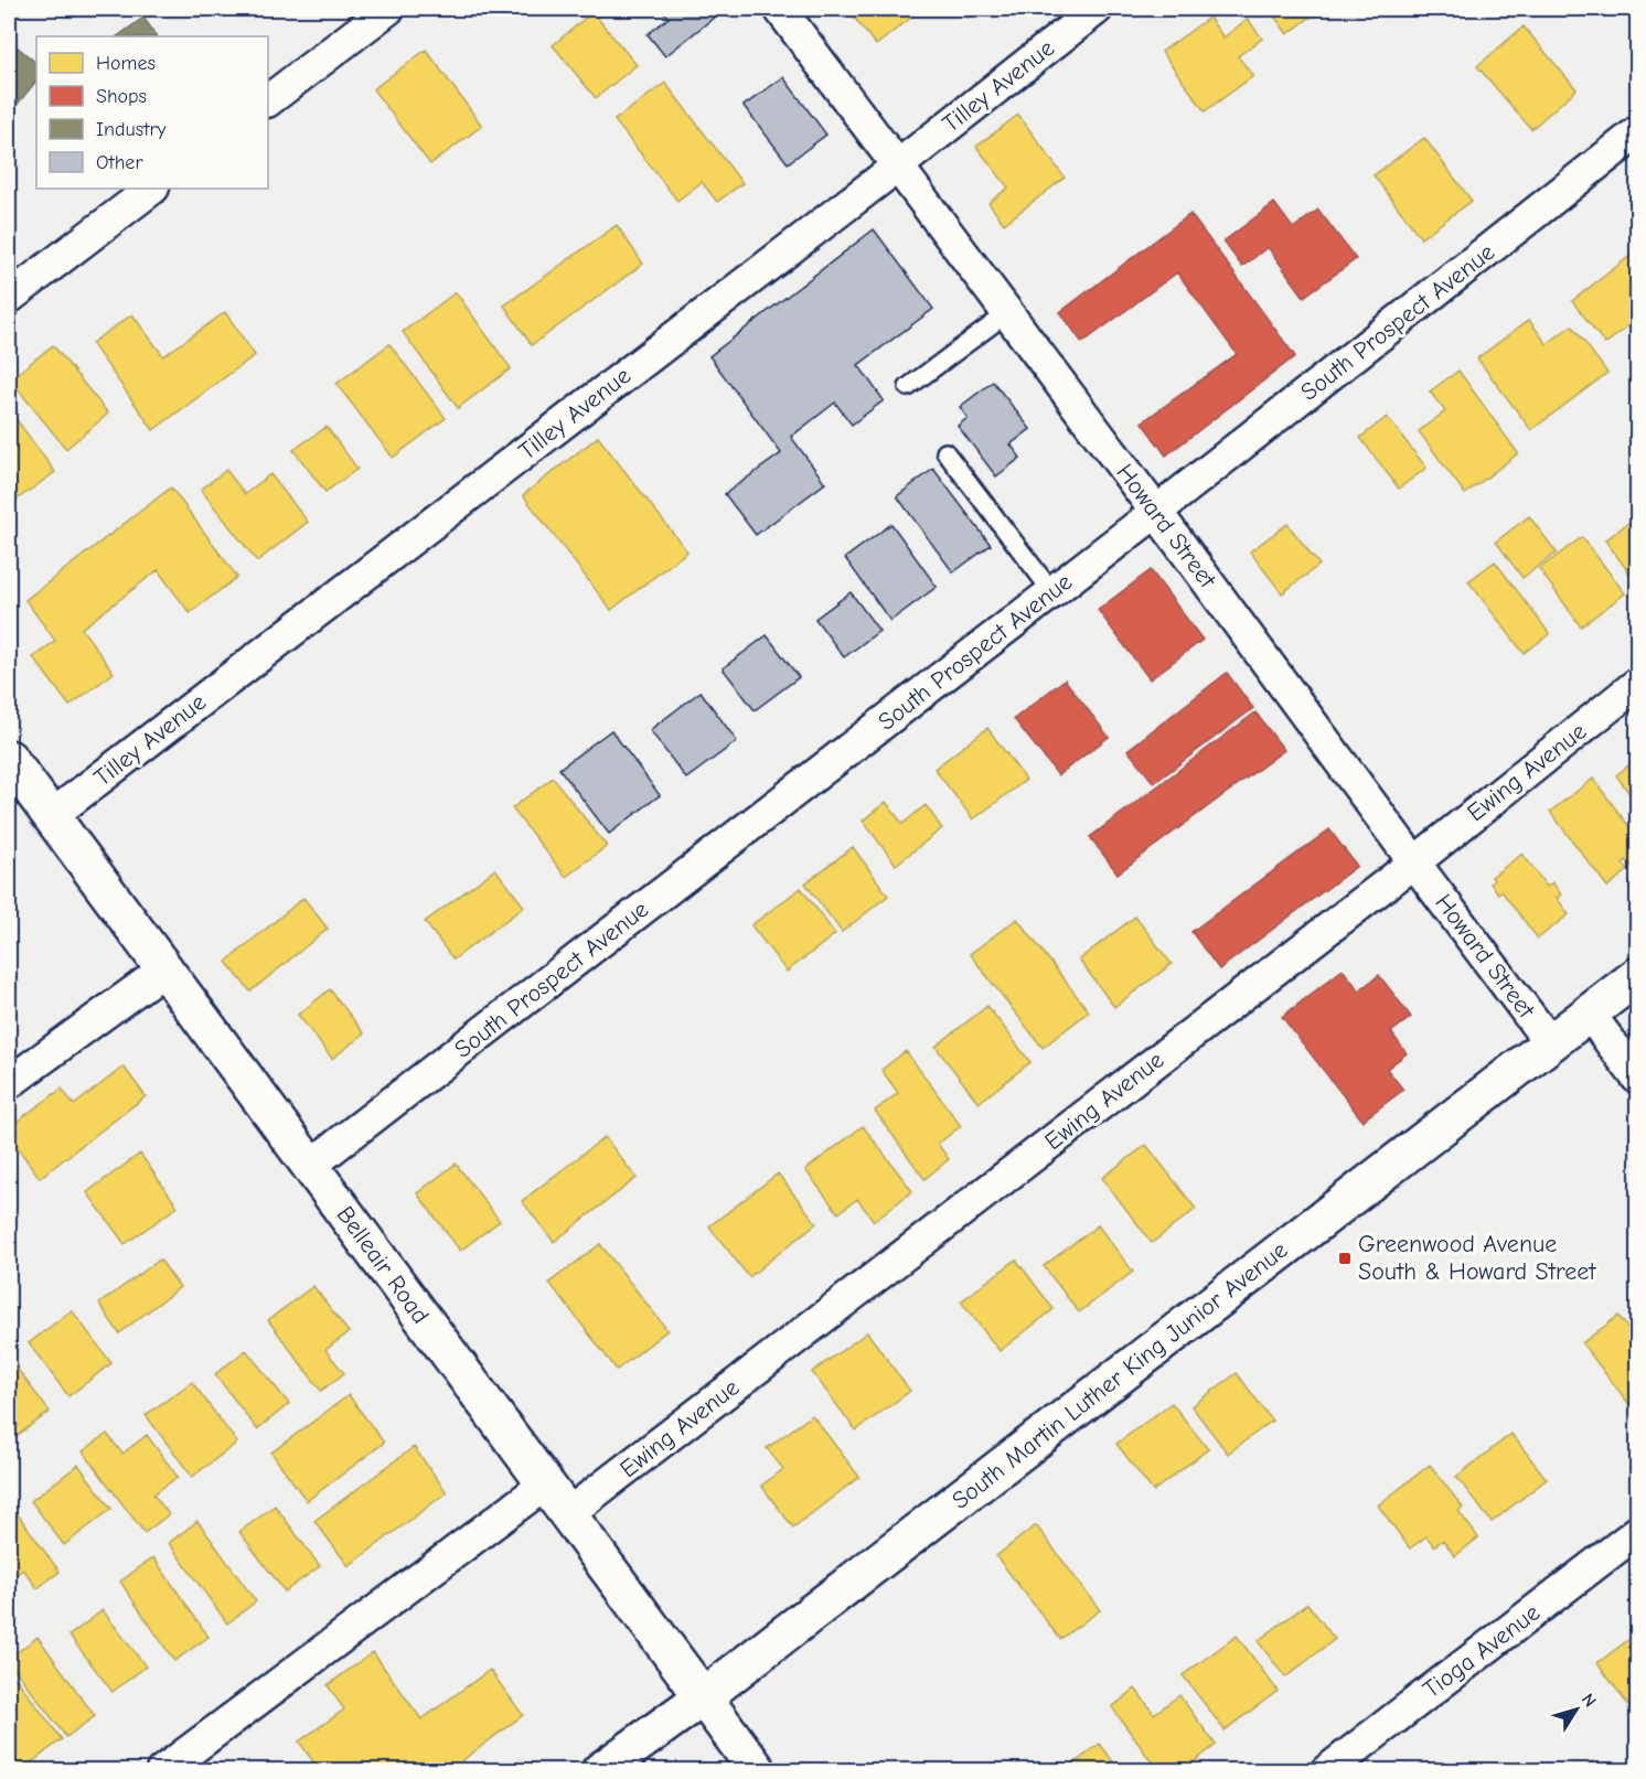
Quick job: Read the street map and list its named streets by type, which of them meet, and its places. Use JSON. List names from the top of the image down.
{
  "streets": {
    "street": [
      "Tilley Avenue",
      "South Prospect Avenue",
      "Howard Street",
      "Ewing Avenue",
      "Belleair Road",
      "South Martin Luther King Junior Avenue",
      "Tioga Avenue"
    ]
  },
  "crossings": [
    ["Tilley Avenue", "Howard Street"],
    ["Tilley Avenue", "Belleair Road"],
    ["South Prospect Avenue", "Howard Street"],
    ["South Prospect Avenue", "Belleair Road"],
    ["Howard Street", "Ewing Avenue"],
    ["Howard Street", "South Martin Luther King Junior Avenue"],
    ["Ewing Avenue", "Belleair Road"],
    ["Belleair Road", "South Martin Luther King Junior Avenue"]
  ],
  "places": {
    "transit": ["Greenwood Avenue South & Howard Street"]
  },
  "legend": [
    "Homes",
    "Shops",
    "Industry",
    "Other"
  ],
  "north": "top right"
}
